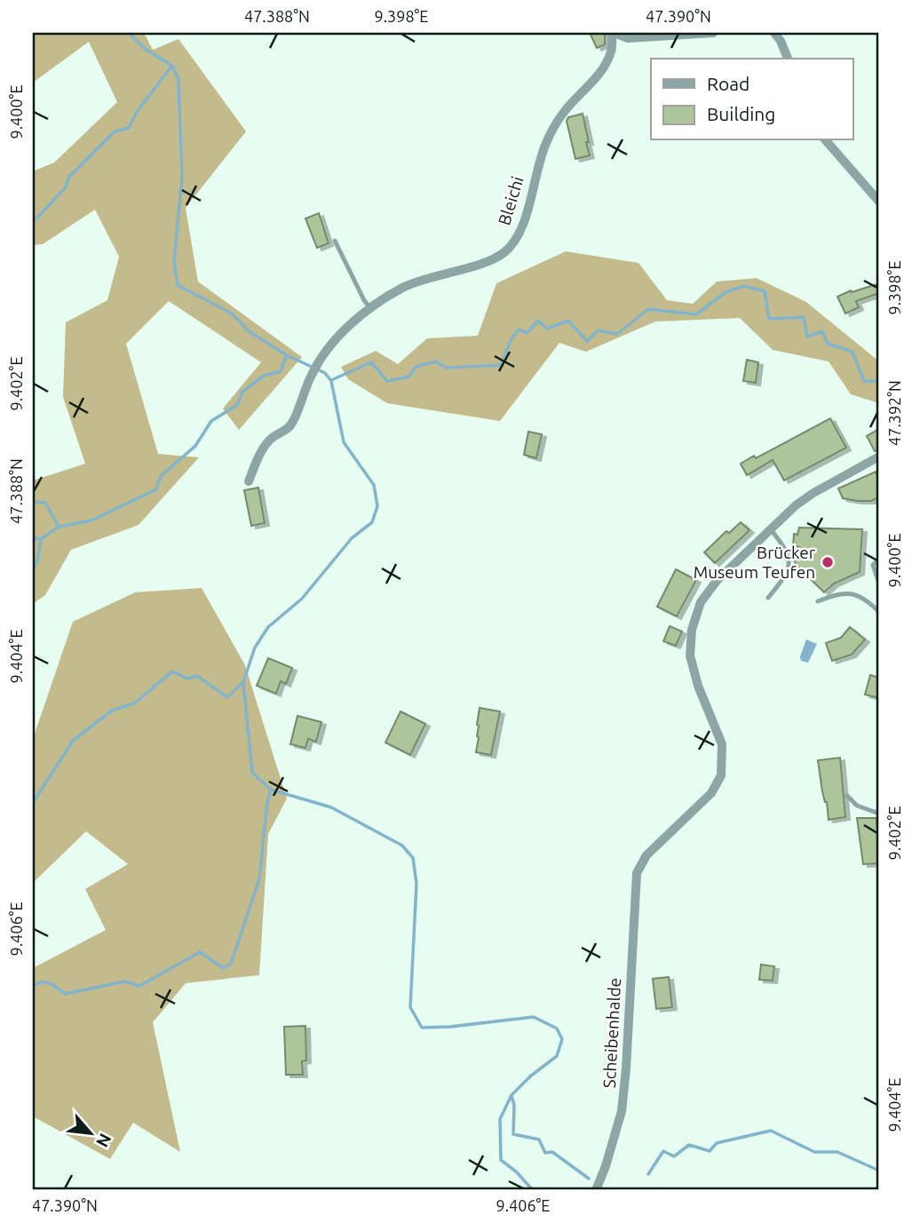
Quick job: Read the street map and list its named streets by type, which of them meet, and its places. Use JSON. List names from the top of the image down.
{
  "streets": {
    "street": ["Bleichi", "Scheibenhalde"]
  },
  "places": ["Brücker Museum Teufen"],
  "legend": ["Road", "Building"],
  "north": "bottom right",
  "coordinates": [
    "47.388°N",
    "9.398°E",
    "47.390°N",
    "9.400°E",
    "9.402°E",
    "47.392°N",
    "9.404°E",
    "9.406°E"
  ]
}
